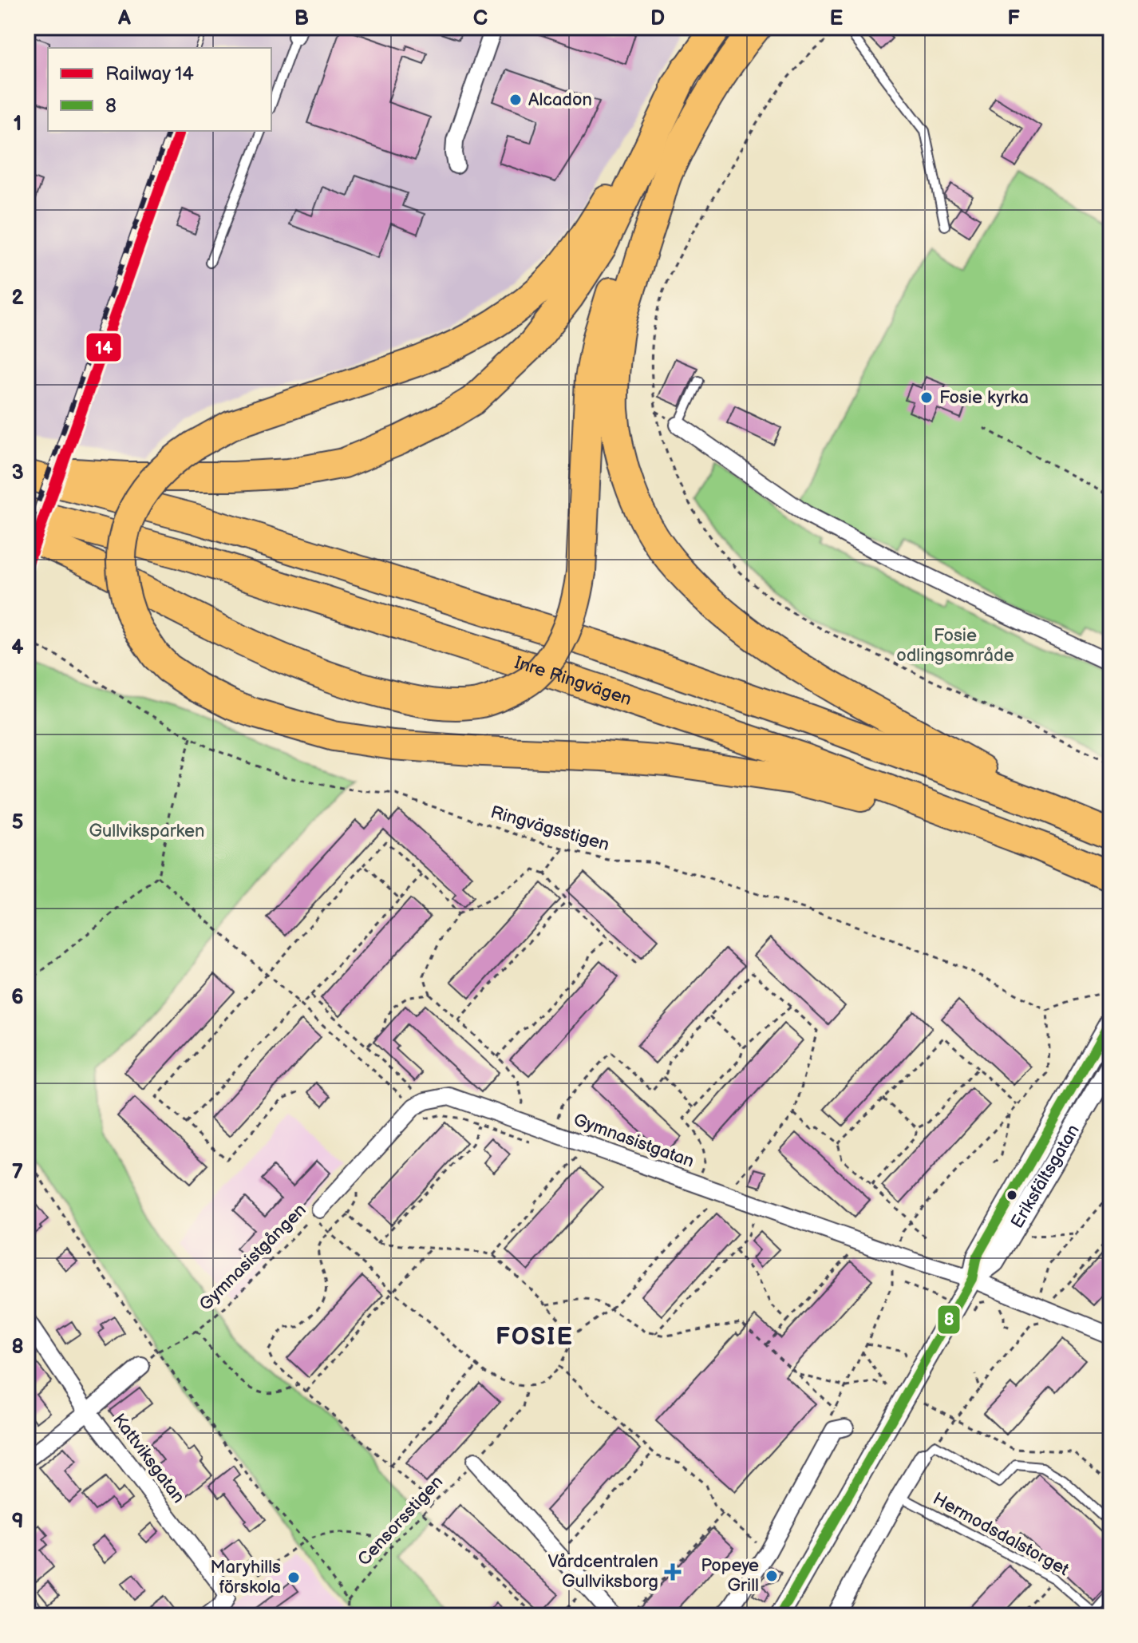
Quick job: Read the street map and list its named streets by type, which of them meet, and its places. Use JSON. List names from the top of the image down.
{
  "streets": {
    "highway": ["Inre Ringvägen"],
    "street": ["Gymnasistgatan", "Eriksfältsgatan", "Kattviksgatan"],
    "lane": ["Hermodsdalstorget"],
    "path": ["Ringvägsstigen", "Gymnasistgången", "Censorsstigen"]
  },
  "crossings": [
    ["Gymnasistgatan", "Eriksfältsgatan"]
  ],
  "districts": ["FOSIE"],
  "parks": ["Fosie odlingsområde", "Gullviksparken"],
  "places": {
    "other": [
      "Alcadon",
      "Fosie kyrka",
      "Popeye Grill",
      "Maryhills förskola"
    ],
    "health": ["Vårdcentralen Gullviksborg"]
  },
  "lines": ["rail line 14", "transit line 8"],
  "legend": ["Railway 14", "8"],
  "grid": {
    "columns": [
      "A",
      "B",
      "C",
      "D",
      "E",
      "F"
    ],
    "rows": [
      "1",
      "2",
      "3",
      "4",
      "5",
      "6",
      "7",
      "8",
      "9"
    ]
  }
}
